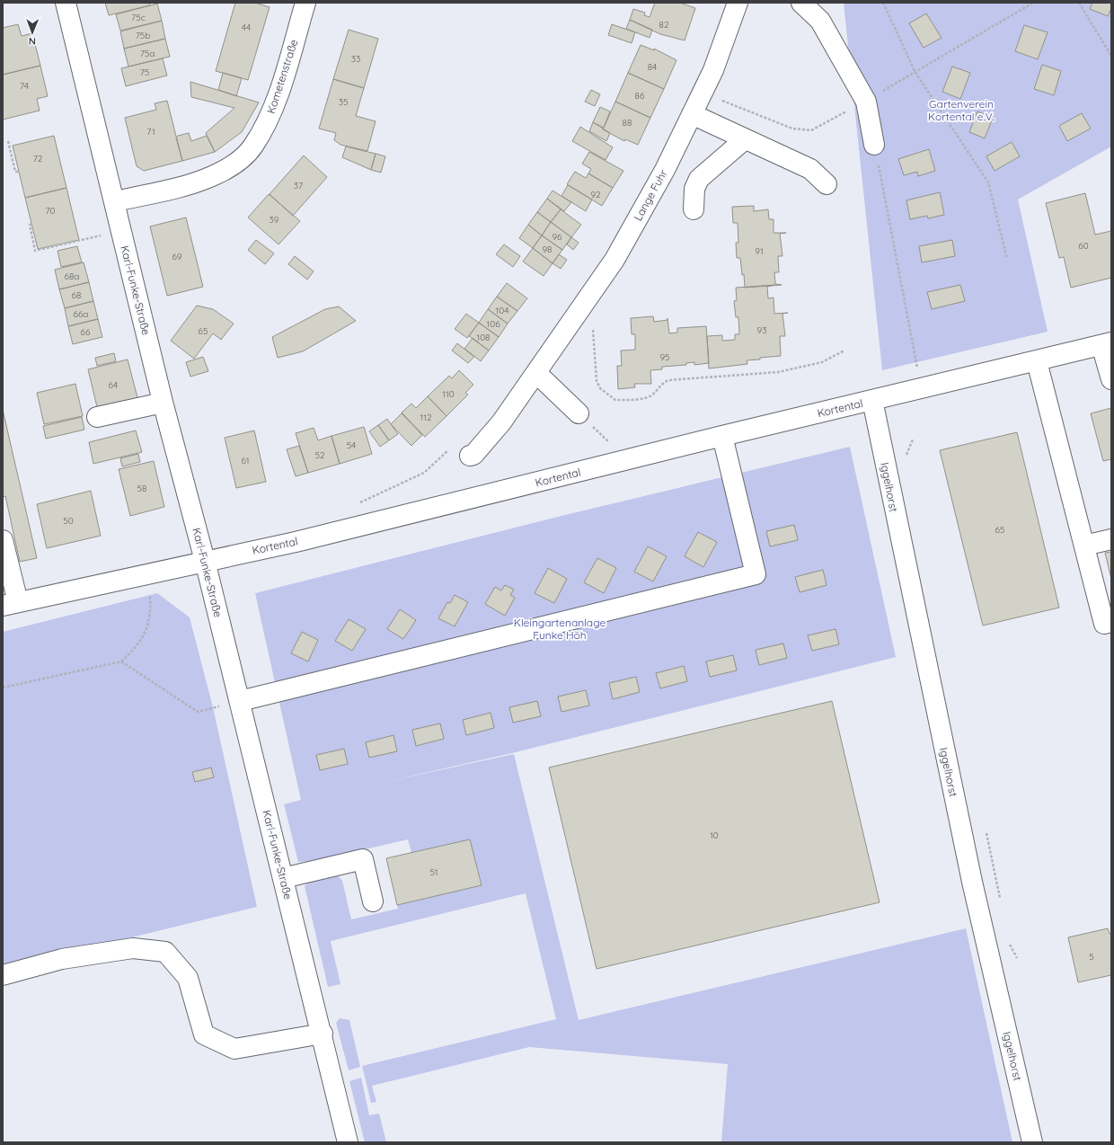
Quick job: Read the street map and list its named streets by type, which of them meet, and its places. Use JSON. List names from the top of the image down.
{
  "streets": {
    "street": [
      "Kometenstraße",
      "Lange Fuhr",
      "Karl-Funke-Straße",
      "Kortental",
      "Iggelhorst"
    ]
  },
  "crossings": [
    ["Kometenstraße", "Karl-Funke-Straße"],
    ["Karl-Funke-Straße", "Kortental"],
    ["Kortental", "Iggelhorst"]
  ],
  "parks": ["Gartenverein Kortental e.V.", "Kleingartenanlage Funke Höh"],
  "house_numbers": [
    "75c",
    "82",
    "44",
    "75b",
    "75a",
    "33",
    "84",
    "75",
    "74",
    "86",
    "35",
    "88",
    "71",
    "72",
    "37",
    "92",
    "70",
    "39",
    "96",
    "60",
    "98",
    "91",
    "69",
    "68a",
    "68",
    "104",
    "66a",
    "106",
    "93",
    "65",
    "66",
    "108",
    "95",
    "64",
    "110",
    "112",
    "54",
    "52",
    "61",
    "58",
    "50",
    "65",
    "10",
    "51",
    "5"
  ],
  "north": "bottom"
}
